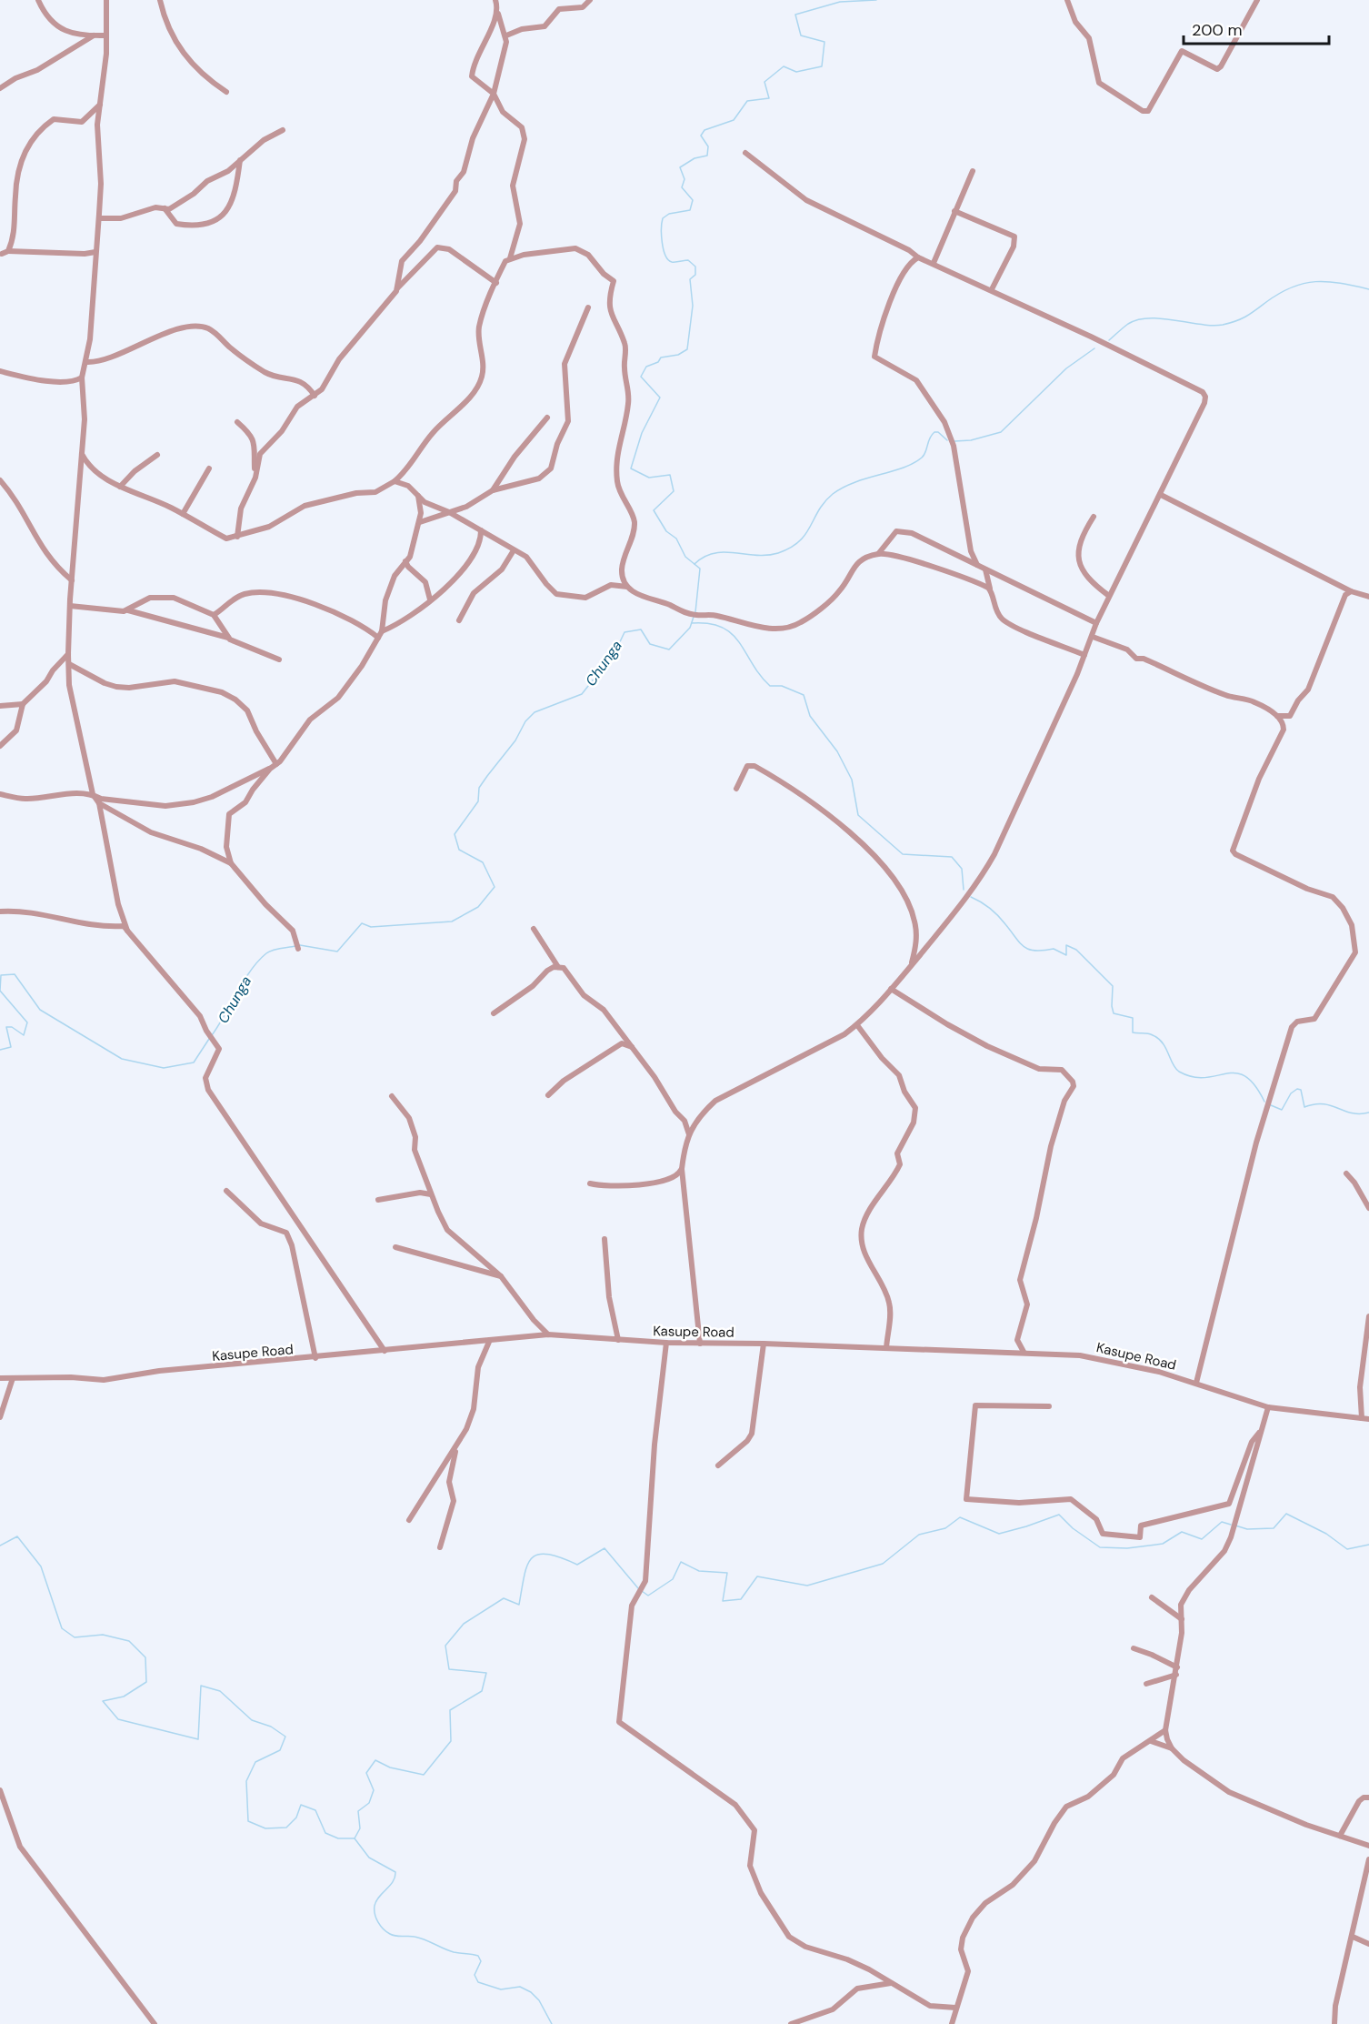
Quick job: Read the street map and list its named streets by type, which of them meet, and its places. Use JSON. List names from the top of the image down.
{
  "streets": {
    "street": ["Kasupe Road"]
  },
  "water": ["Chunga"],
  "scale_bar": "200 m"
}
